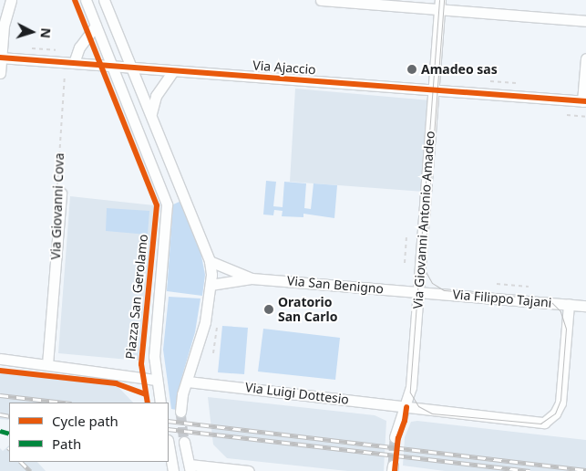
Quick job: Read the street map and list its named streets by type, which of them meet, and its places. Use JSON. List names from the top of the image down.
{
  "streets": {
    "street": [
      "Via Ajaccio",
      "Via Giovanni Cova",
      "Via Giovanni Antonio Amadeo",
      "Via San Benigno",
      "Piazza San Gerolamo",
      "Via Filippo Tajani",
      "Via Luigi Dottesio"
    ]
  },
  "crossings": [
    ["Via Ajaccio", "Via Giovanni Antonio Amadeo"],
    ["Via Ajaccio", "Piazza San Gerolamo"],
    ["Via Giovanni Antonio Amadeo", "Via San Benigno"],
    ["Via Giovanni Antonio Amadeo", "Via Filippo Tajani"],
    ["Via Giovanni Antonio Amadeo", "Via Luigi Dottesio"],
    ["Via San Benigno", "Via Filippo Tajani"],
    ["Via Filippo Tajani", "Via Luigi Dottesio"]
  ],
  "places": ["Amadeo sas", "Oratorio San Carlo"],
  "legend": ["Cycle path", "Path"],
  "north": "right"
}
